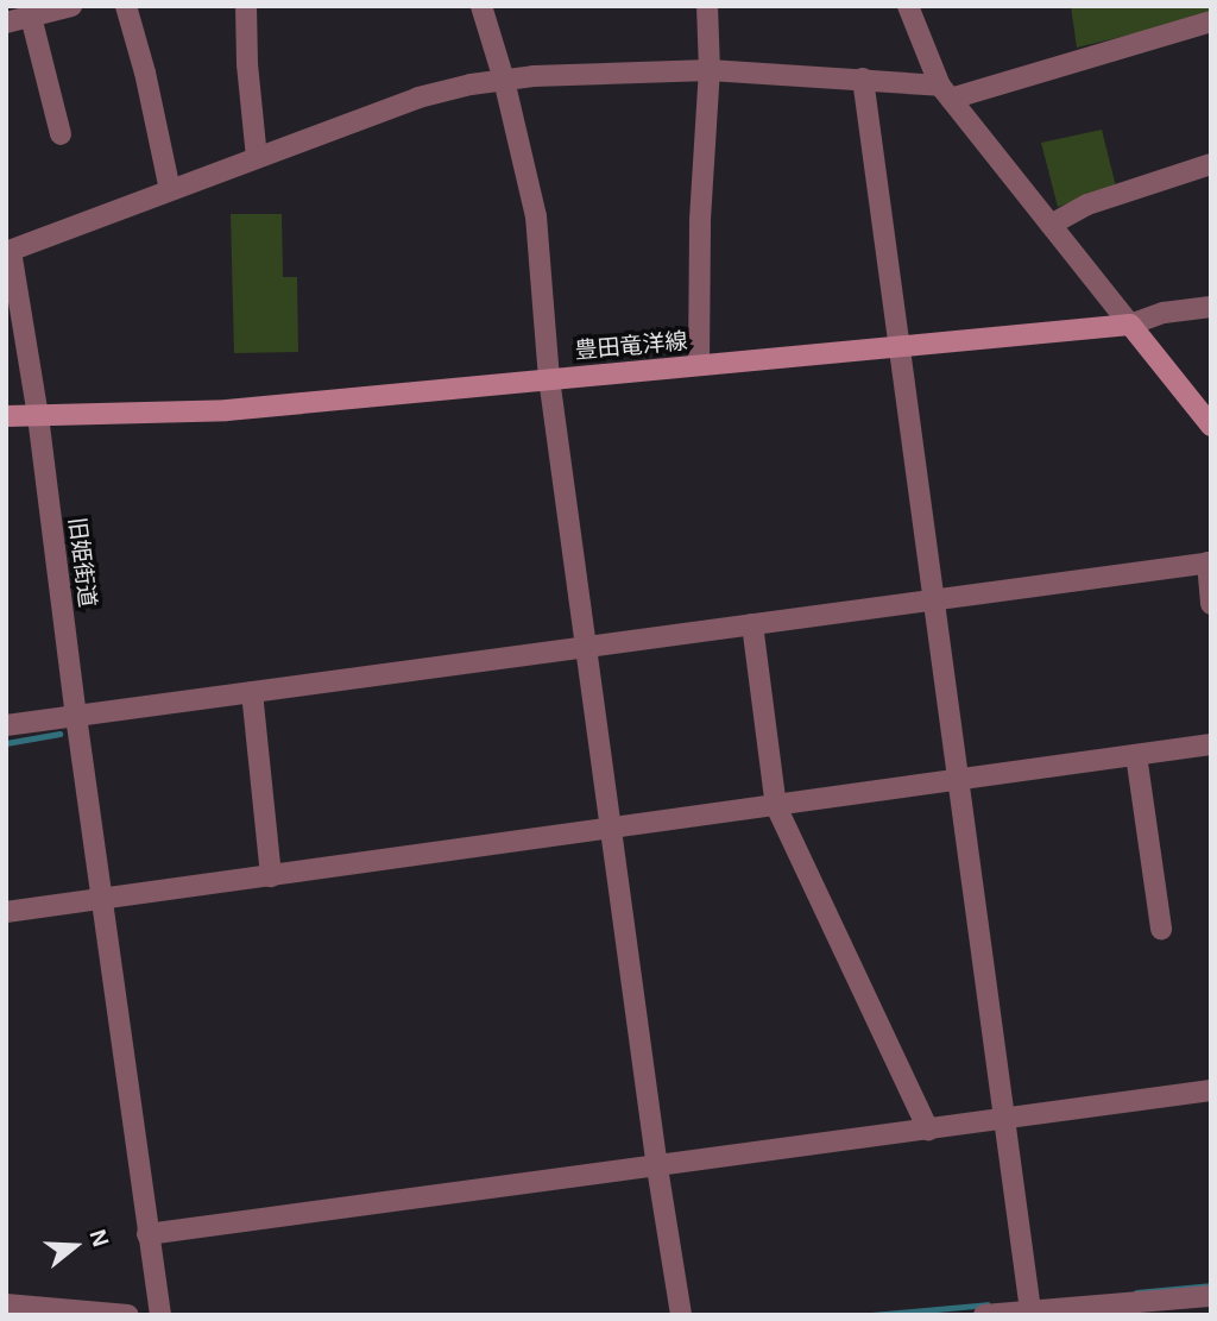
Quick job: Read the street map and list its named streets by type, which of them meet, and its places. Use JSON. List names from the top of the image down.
{
  "streets": {
    "main road": ["豊田竜洋線"],
    "street": ["旧姫街道"]
  },
  "crossings": [
    ["豊田竜洋線", "旧姫街道"]
  ],
  "north": "right"
}
